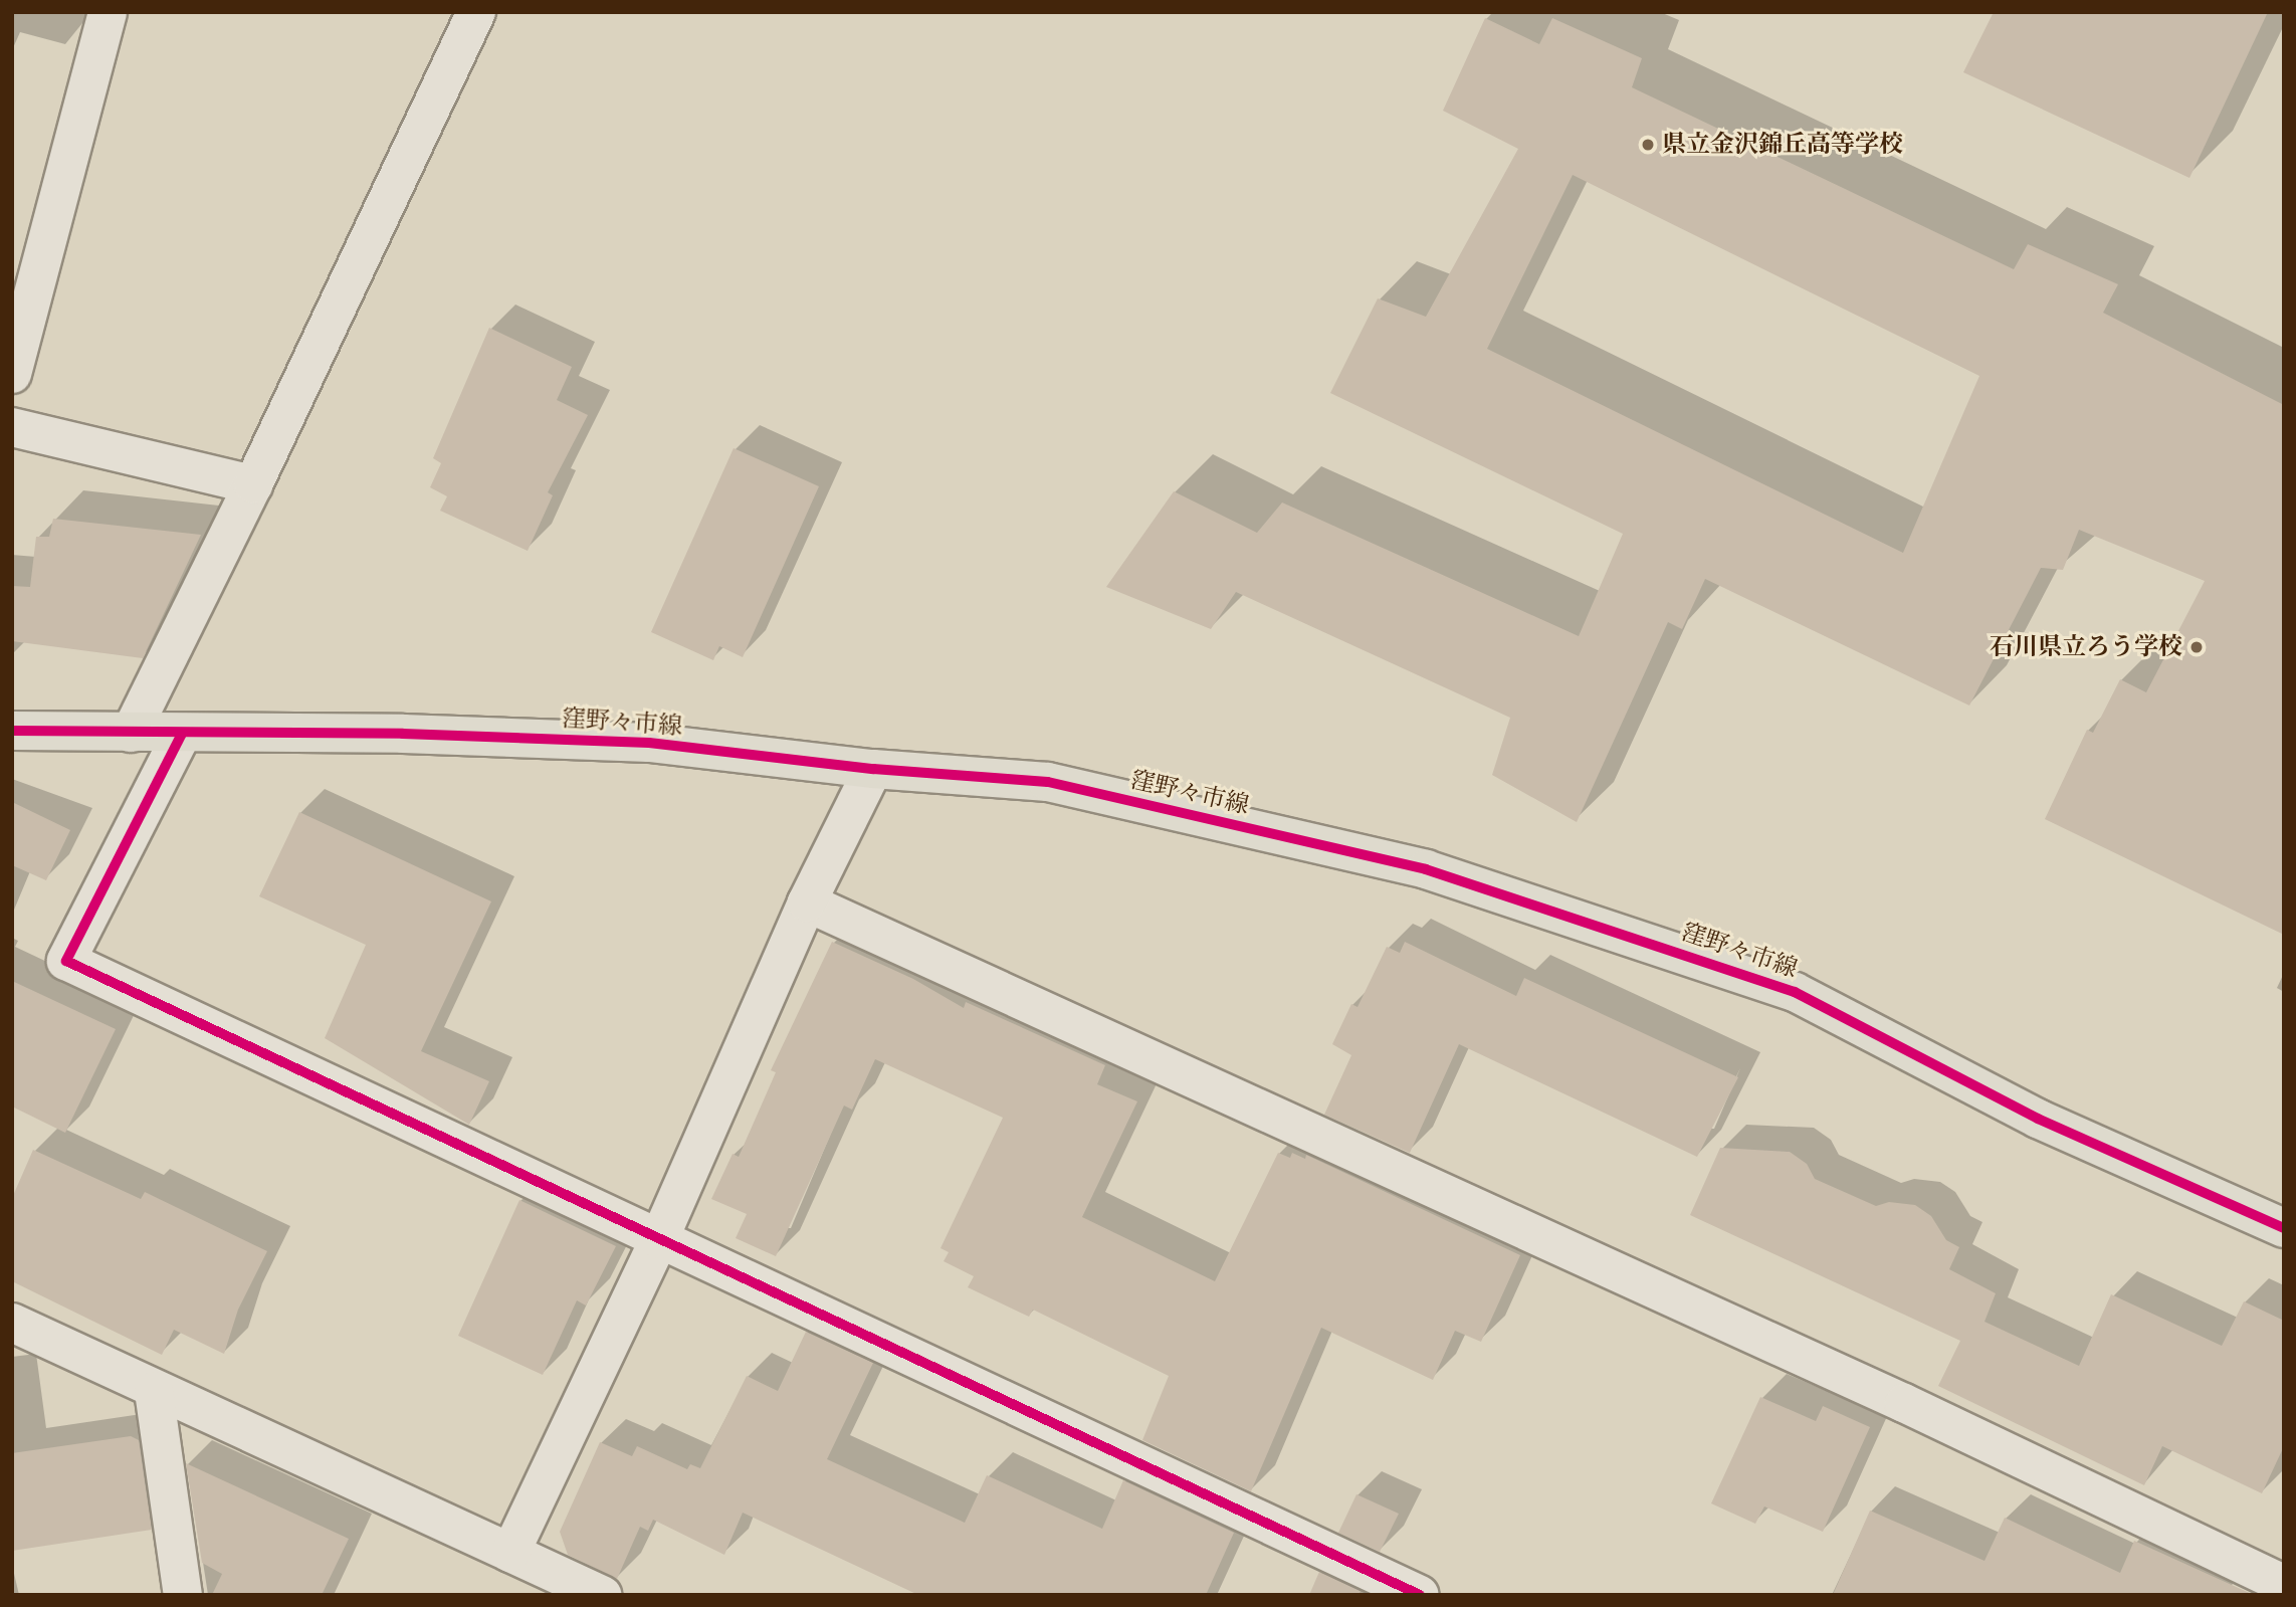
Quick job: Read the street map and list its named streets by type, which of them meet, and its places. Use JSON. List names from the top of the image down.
{
  "streets": {
    "main road": ["窪野々市線"]
  },
  "places": ["県立金沢錦丘高等学校", "石川県立ろう学校"]
}
